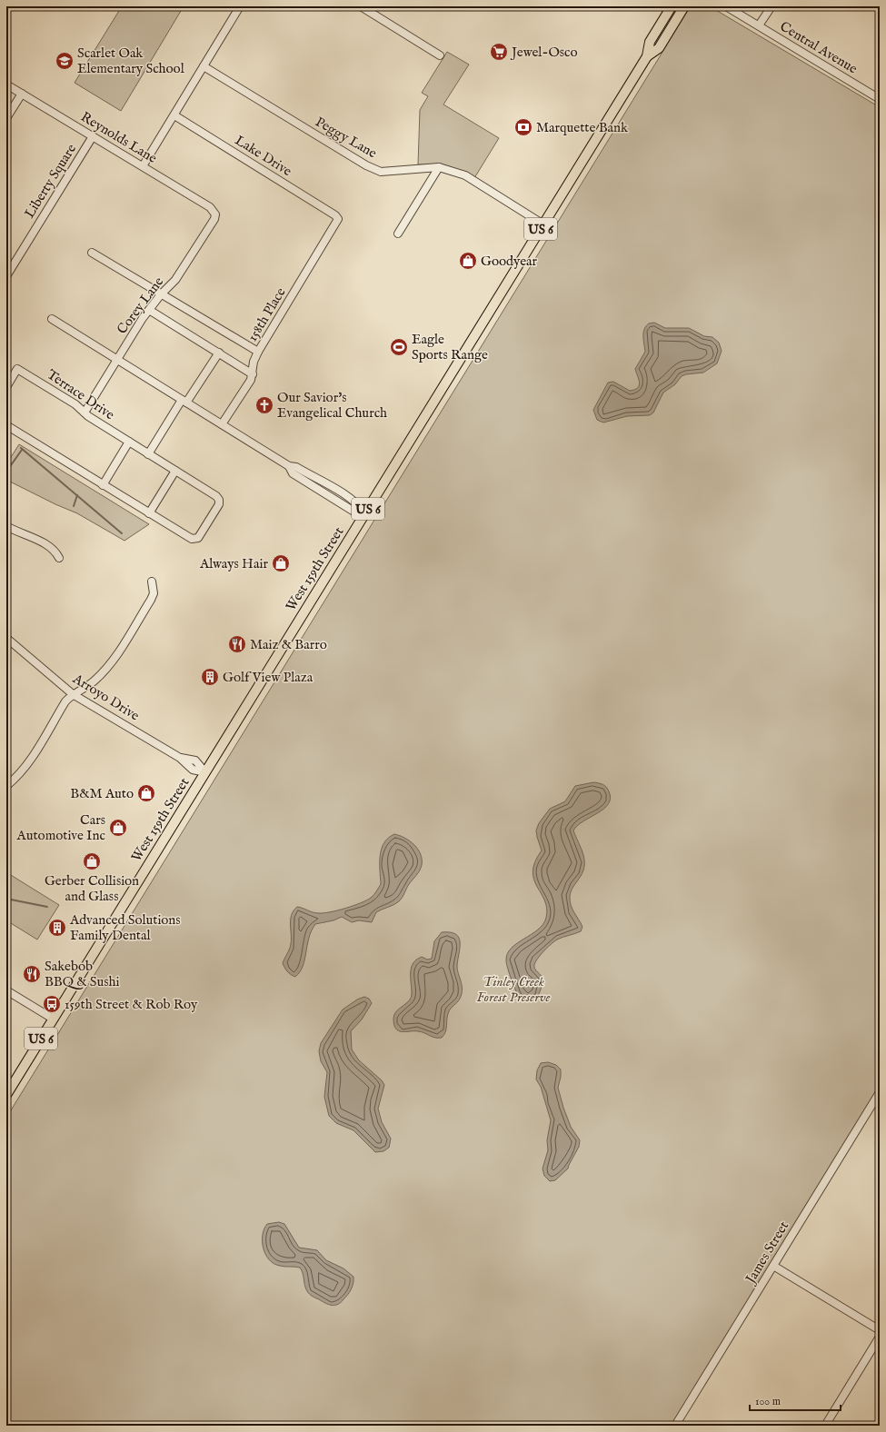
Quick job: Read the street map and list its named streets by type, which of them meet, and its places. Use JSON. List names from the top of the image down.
{
  "streets": {
    "main road": ["US 6", "West 159th Street"],
    "street": [
      "Central Avenue",
      "Reynolds Lane",
      "Peggy Lane",
      "Lake Drive",
      "Liberty Square",
      "Corey Lane",
      "158th Place",
      "Terrace Drive",
      "Arroyo Drive",
      "James Street"
    ]
  },
  "crossings": [
    ["Reynolds Lane", "Liberty Square"],
    ["Reynolds Lane", "Corey Lane"],
    ["Peggy Lane", "West 159th Street"],
    ["Lake Drive", "158th Place"],
    ["Corey Lane", "Terrace Drive"],
    ["West 159th Street", "Arroyo Drive"]
  ],
  "parks": ["Tinley Creek Forest Preserve"],
  "places": {
    "supermarket": ["Jewel-Osco"],
    "school or university": ["Scarlet Oak Elementary School"],
    "bank": ["Marquette Bank"],
    "shop": [
      "Goodyear",
      "Always Hair",
      "B&M Auto",
      "Cars Automotive Inc",
      "Gerber Collision and Glass"
    ],
    "sports": ["Eagle Sports Range"],
    "church": ["Our Savior's Evangelical Church"],
    "restaurant": ["Maiz & Barro", "Sakebob BBQ & Sushi"],
    "building": ["Golf View Plaza", "Advanced Solutions Family Dental"],
    "bus stop": ["159th Street & Rob Roy"]
  },
  "scale_bar": "100 m"
}
